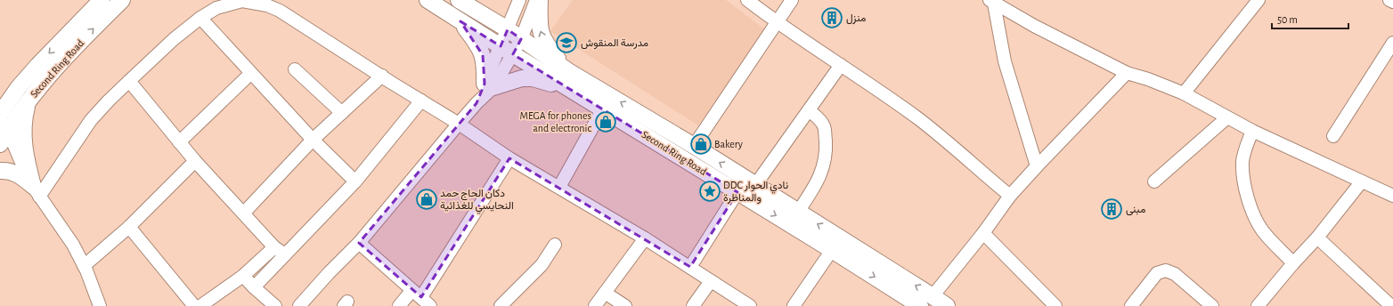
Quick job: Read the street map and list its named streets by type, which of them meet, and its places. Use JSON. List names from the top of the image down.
{
  "streets": {
    "main road": ["Second Ring Road"]
  },
  "places": {
    "building": ["منزل", "مبنى"],
    "school or university": ["مدرسة المنقوش"],
    "shop": ["MEGA for phones and electronic", "Bakery", "دكان الحاج حمد النحايسي للغذائية"],
    "place": ["DDC نادي الحوار والمناظرة"]
  },
  "scale_bar": "50 m"
}
